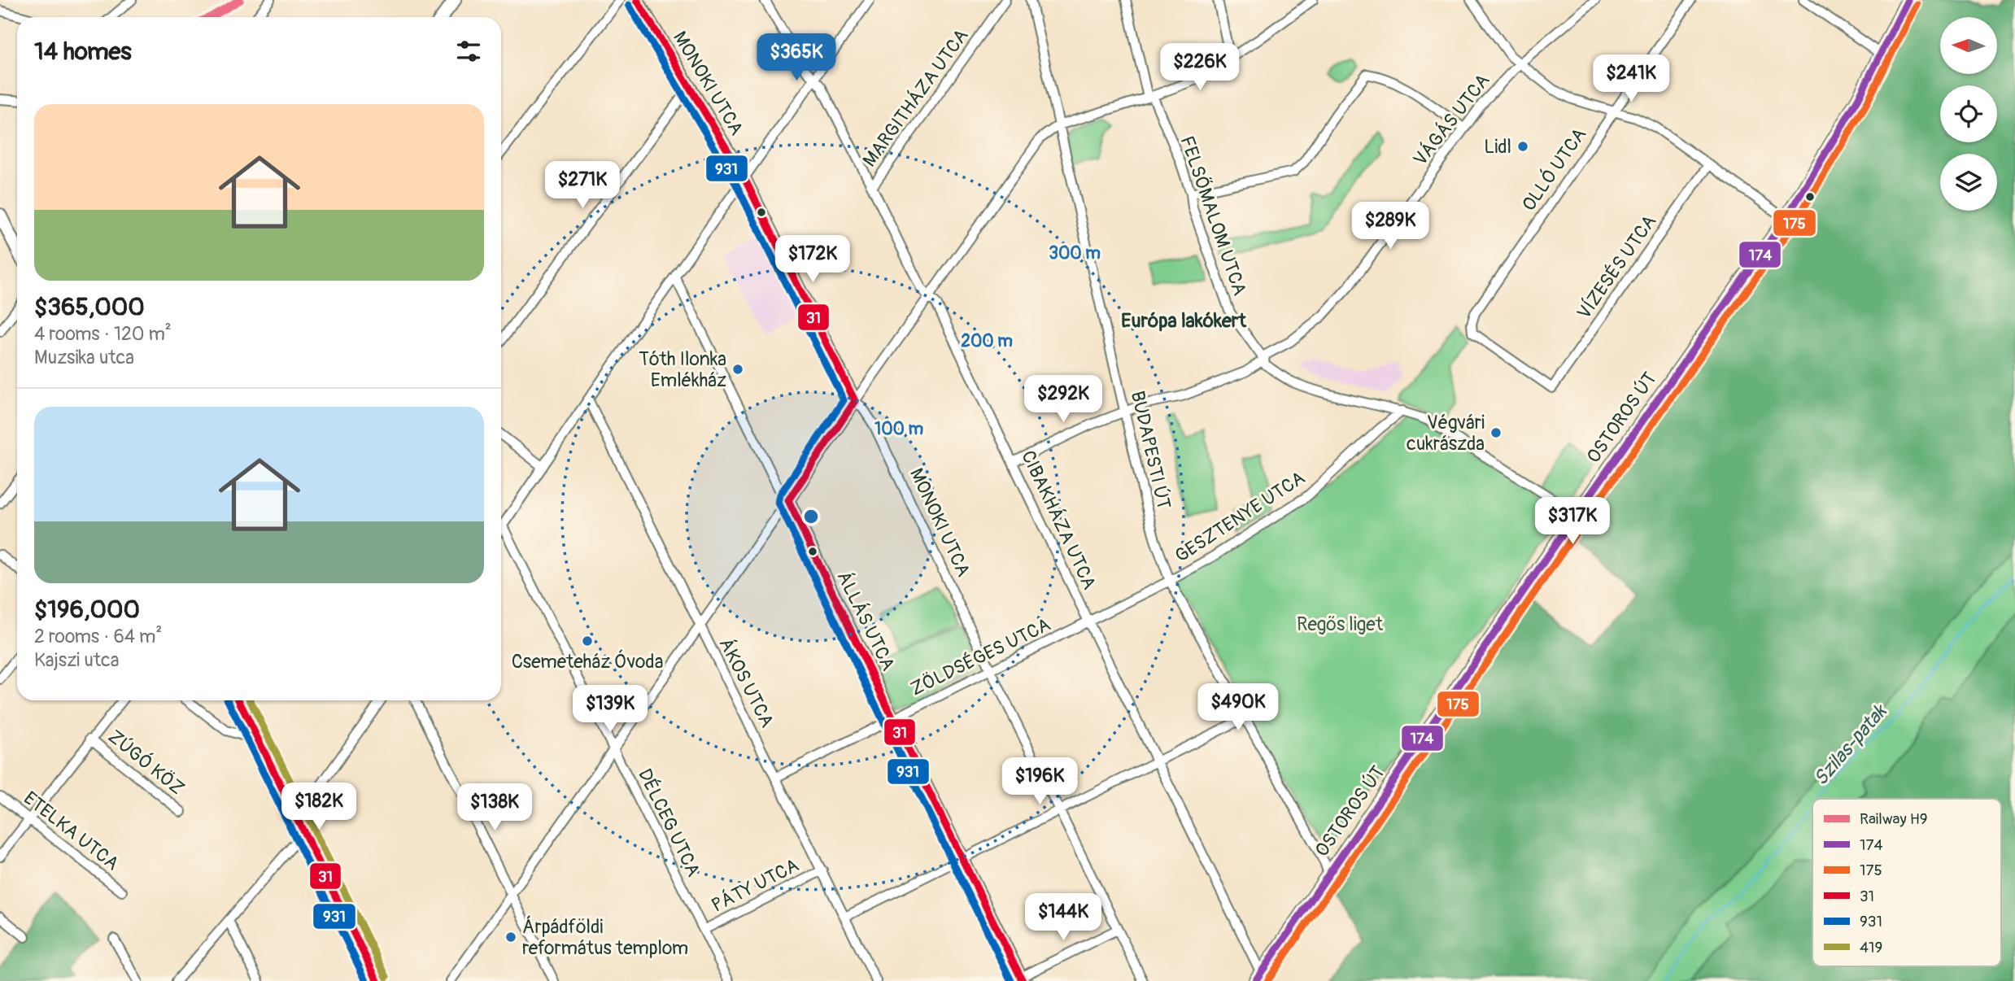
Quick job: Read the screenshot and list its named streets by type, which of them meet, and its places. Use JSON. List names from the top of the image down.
{
  "streets": {
    "main road": ["OSTOROS ÚT"],
    "street": [
      "MONOKI UTCA",
      "MARGITHÁZA UTCA",
      "VÁGÁS UTCA",
      "OLLÓ UTCA",
      "FELSŐMALOM UTCA",
      "VÍZESÉS UTCA",
      "BUDAPESTI ÚT",
      "GESZTENYE UTCA",
      "CIBAKHÁZA UTCA",
      "ÁLLÁS UTCA",
      "ZÖLDSÉGES UTCA",
      "ÁKOS UTCA",
      "ZÚGÓ KÖZ",
      "DÉLCEG UTCA",
      "ETELKA UTCA",
      "PÁTY UTCA"
    ]
  },
  "crossings": [
    ["MONOKI UTCA", "ZÖLDSÉGES UTCA"],
    ["MARGITHÁZA UTCA", "CIBAKHÁZA UTCA"],
    ["VÁGÁS UTCA", "FELSŐMALOM UTCA"],
    ["VÁGÁS UTCA", "BUDAPESTI ÚT"],
    ["VÁGÁS UTCA", "CIBAKHÁZA UTCA"],
    ["OLLÓ UTCA", "VÍZESÉS UTCA"],
    ["FELSŐMALOM UTCA", "OSTOROS ÚT"],
    ["FELSŐMALOM UTCA", "GESZTENYE UTCA"],
    ["OSTOROS ÚT", "BUDAPESTI ÚT"],
    ["OSTOROS ÚT", "CIBAKHÁZA UTCA"],
    ["BUDAPESTI ÚT", "GESZTENYE UTCA"],
    ["BUDAPESTI ÚT", "ZÖLDSÉGES UTCA"],
    ["GESZTENYE UTCA", "ZÖLDSÉGES UTCA"],
    ["CIBAKHÁZA UTCA", "ZÖLDSÉGES UTCA"],
    ["ÁLLÁS UTCA", "ZÖLDSÉGES UTCA"],
    ["ZÖLDSÉGES UTCA", "ÁKOS UTCA"],
    ["ÁKOS UTCA", "PÁTY UTCA"],
    ["DÉLCEG UTCA", "PÁTY UTCA"]
  ],
  "districts": ["Európa lakókert"],
  "water": ["Szilas-patak"],
  "parks": ["Regős liget"],
  "places": [
    "Lidl",
    "Tóth Ilonka Emlékház",
    "Végvári cukrászda",
    "Csemeteház Óvoda",
    "Árpádföldi református templom"
  ],
  "lines": [
    "rail line H9",
    "transit line 174",
    "transit line 31",
    "transit line 175",
    "transit line 931",
    "transit line 419"
  ],
  "legend": [
    "Railway H9",
    "174",
    "175",
    "31",
    "931",
    "419"
  ],
  "north": "left",
  "page": {
    "heading": "14 homes",
    "price": [
      "$365K",
      "$226K",
      "$241K",
      "$271K",
      "$289K",
      "$172K",
      "$292K",
      "$317K",
      "$490K",
      "$139K",
      "$196K",
      "$182K",
      "$138K",
      "$144K"
    ],
    "list": [
      {
        "name": "$365,000",
        "note": "4 rooms · 120 m² · Muzsika utca"
      },
      {
        "name": "$196,000",
        "note": "2 rooms · 64 m² · Kajszi utca"
      }
    ]
  },
  "rings": ["300 m", "200 m", "100 m"]
}
